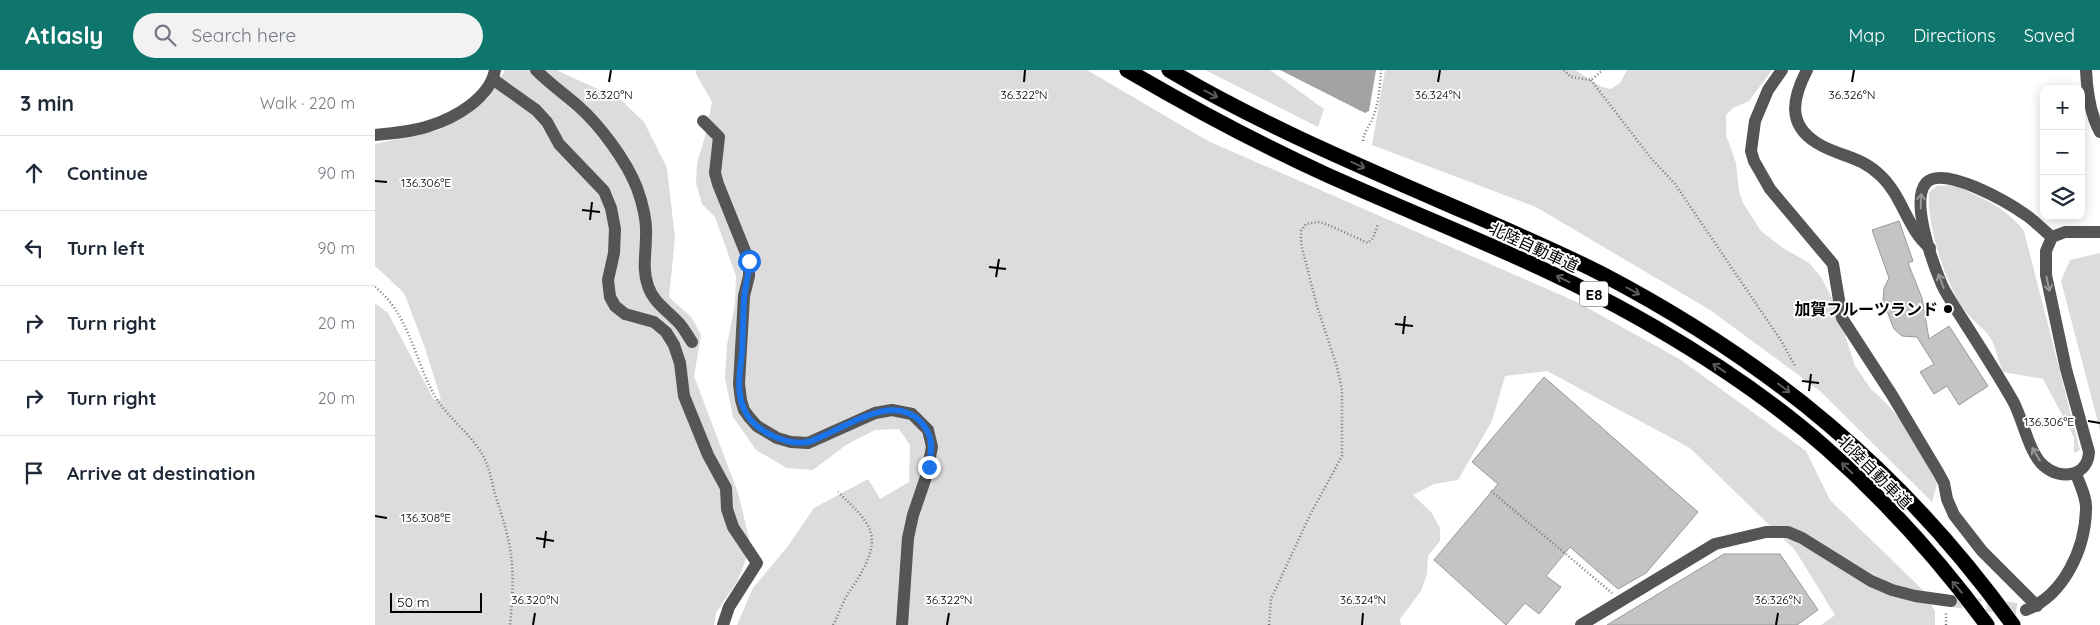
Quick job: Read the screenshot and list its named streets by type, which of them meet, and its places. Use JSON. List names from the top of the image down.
{
  "streets": {
    "highway": ["北陸自動車道", "E8"]
  },
  "places": ["加賀フルーツランド"],
  "scale_bar": "50 m",
  "page": {
    "header": "Atlasly",
    "search": "Search here",
    "nav": ["Map", "Directions", "Saved"],
    "heading": ["3 min", "Walk · 220 m"],
    "map_buttons": ["+", "−"],
    "list": [
      ["Continue", "90 m"],
      ["Turn left", "90 m"],
      ["Turn right", "20 m"],
      ["Turn right", "20 m"],
      "Arrive at destination"
    ],
    "scale": "50 m"
  },
  "coordinates": [
    "36.320°N",
    "36.322°N",
    "36.324°N",
    "36.326°N",
    "136.306°E",
    "136.308°E"
  ]
}
